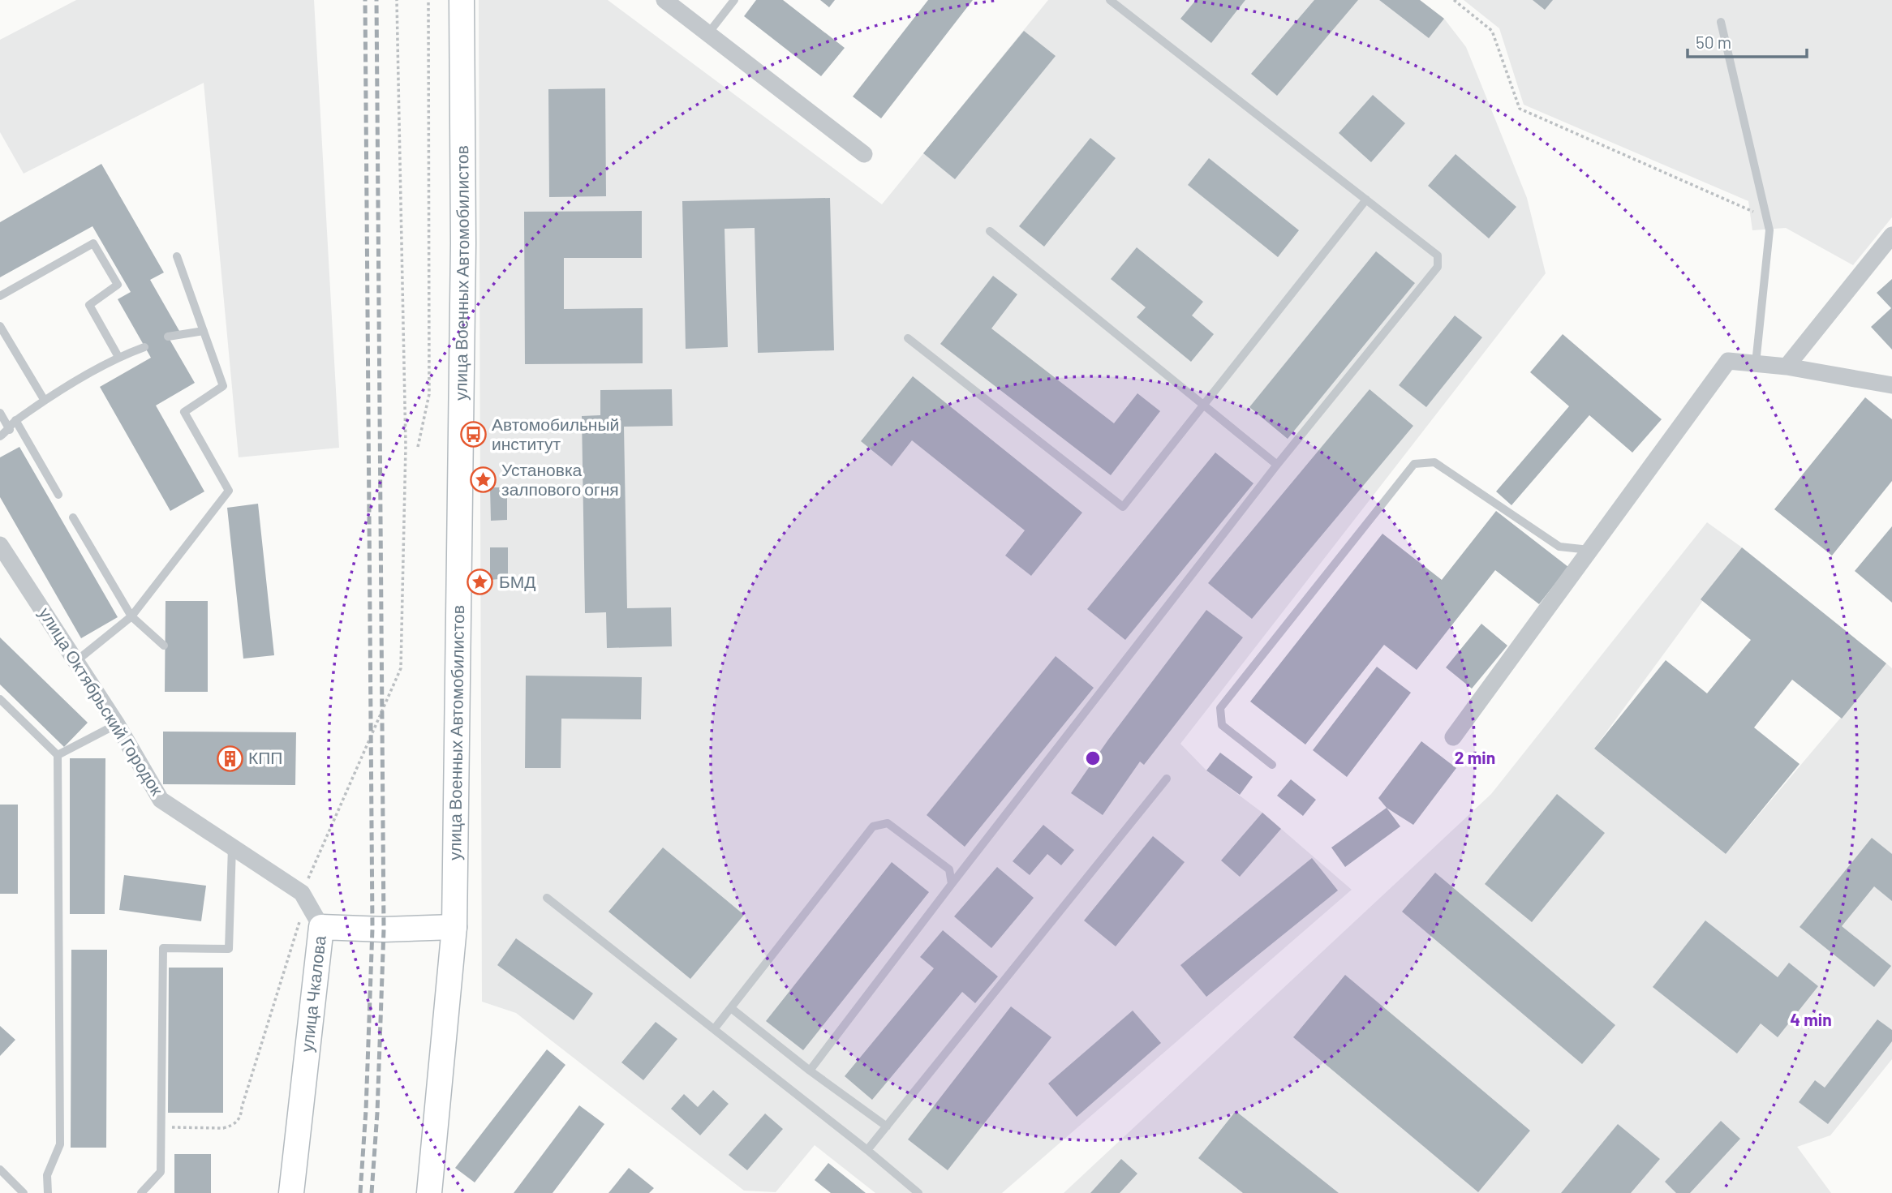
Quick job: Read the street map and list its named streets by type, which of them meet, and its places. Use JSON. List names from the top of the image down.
{
  "streets": {
    "street": ["улица Военных Автомобилистов", "улица Октябрьский Городок", "улица Чкалова"]
  },
  "crossings": [
    ["улица Военных Автомобилистов", "улица Чкалова"],
    ["улица Октябрьский Городок", "улица Чкалова"]
  ],
  "places": {
    "bus stop": ["Автомобильный институт"],
    "place": ["Установка залпового огня", "БМД"],
    "building": ["КПП"]
  },
  "scale_bar": "50 m",
  "rings": ["2 min", "4 min"]
}
